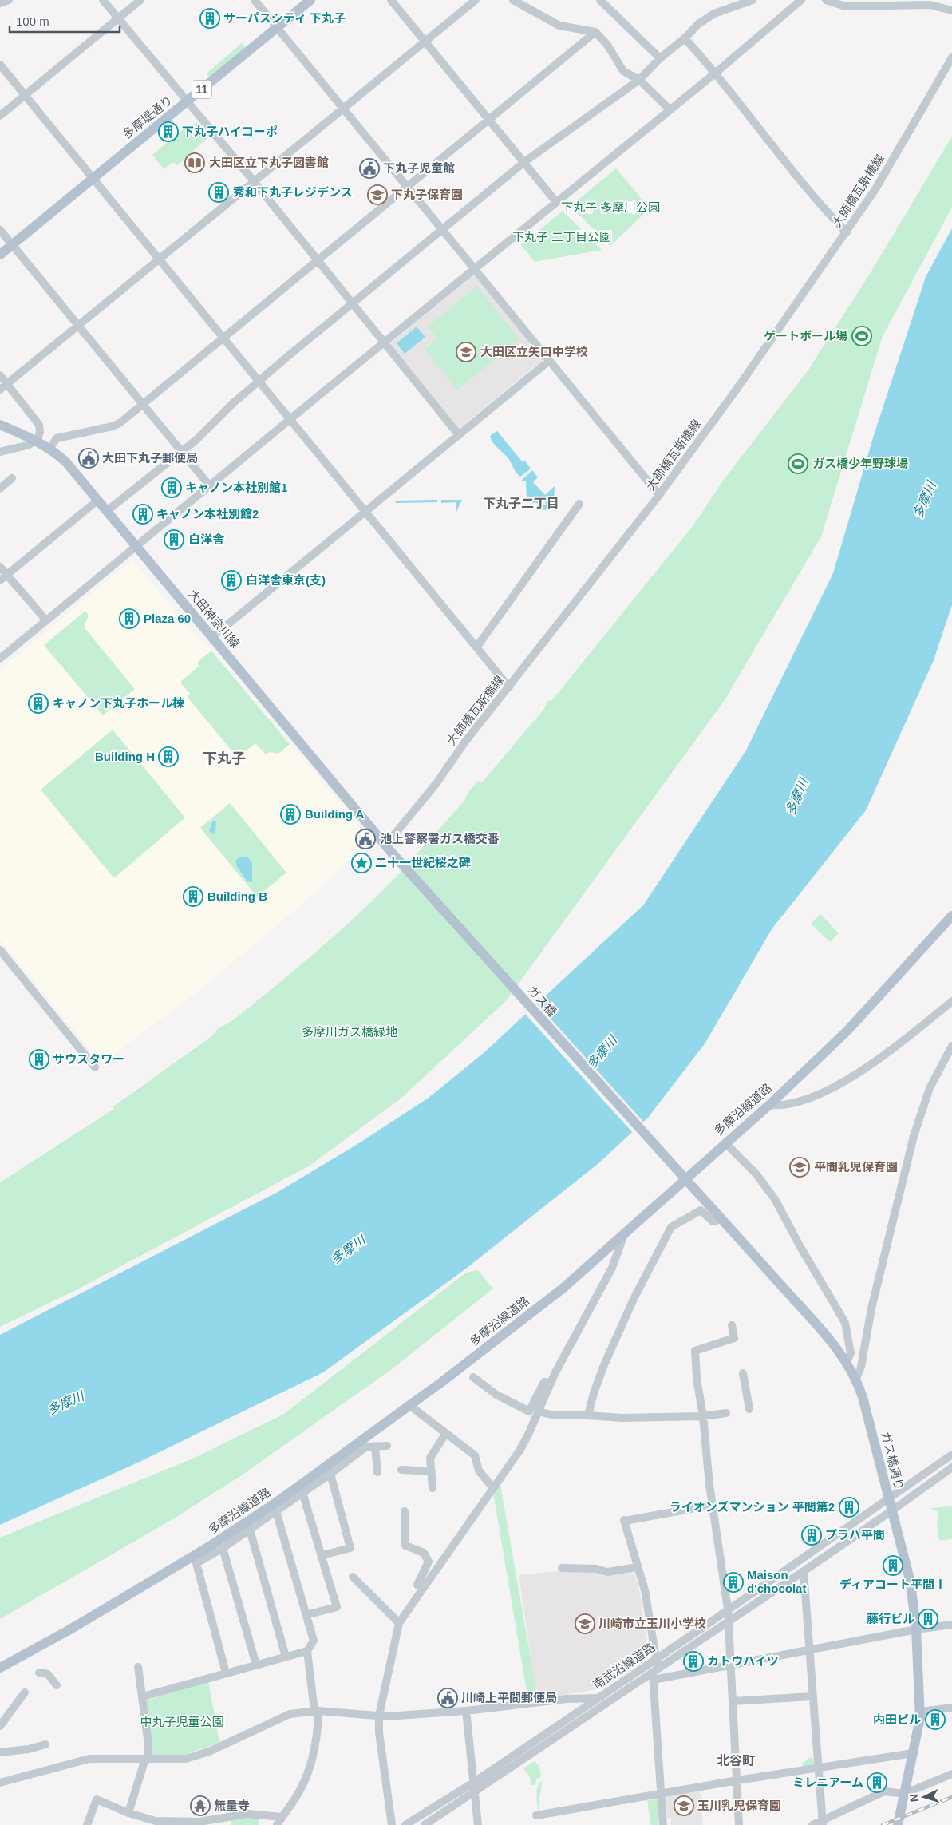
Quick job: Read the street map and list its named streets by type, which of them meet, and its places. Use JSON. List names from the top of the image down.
{
  "streets": {
    "main road": [
      "11",
      "多摩堤通り",
      "大田神奈川線",
      "ガス橋",
      "多摩沿線道路",
      "ガス橋通り"
    ],
    "street": ["大師橋瓦斯橋線", "南武沿線道路"]
  },
  "crossings": [
    ["大師橋瓦斯橋線", "大田神奈川線"],
    ["大師橋瓦斯橋線", "ガス橋"],
    ["大田神奈川線", "ガス橋"],
    ["ガス橋", "ガス橋通り"],
    ["多摩沿線道路", "ガス橋通り"],
    ["ガス橋通り", "南武沿線道路"]
  ],
  "districts": ["下丸子二丁目", "下丸子", "北谷町"],
  "water": ["多摩川"],
  "parks": [
    "下丸子 多摩川公園",
    "下丸子 二丁目公園",
    "多摩川ガス橋緑地",
    "中丸子児童公園"
  ],
  "places": {
    "building": [
      "サーパスシティ 下丸子",
      "下丸子ハイコーポ",
      "秀和下丸子レジデンス",
      "キャノン本社別館1",
      "キャノン本社別館2",
      "白洋舎",
      "白洋舎東京(支)",
      "Plaza 60",
      "キャノン下丸子ホール棟",
      "Building H",
      "Building A",
      "Building B",
      "サウスタワー",
      "ライオンズマンション 平間第2",
      "プラハ平間",
      "ディアコート平間Ⅰ",
      "Maison d'chocolat",
      "藤行ビル",
      "カトウハイツ",
      "内田ビル",
      "ミレニアーム"
    ],
    "library": ["大田区立下丸子図書館"],
    "public building": [
      "下丸子児童館",
      "大田下丸子郵便局",
      "池上警察署ガス橋交番",
      "川崎上平間郵便局"
    ],
    "school or university": [
      "下丸子保育園",
      "大田区立矢口中学校",
      "平間乳児保育園",
      "川崎市立玉川小学校",
      "玉川乳児保育園"
    ],
    "sports": ["ゲートボール場", "ガス橋少年野球場"],
    "place": ["二十一世紀桜之碑"],
    "temple": ["無量寺"]
  },
  "scale_bar": "100 m",
  "north": "left"
}
